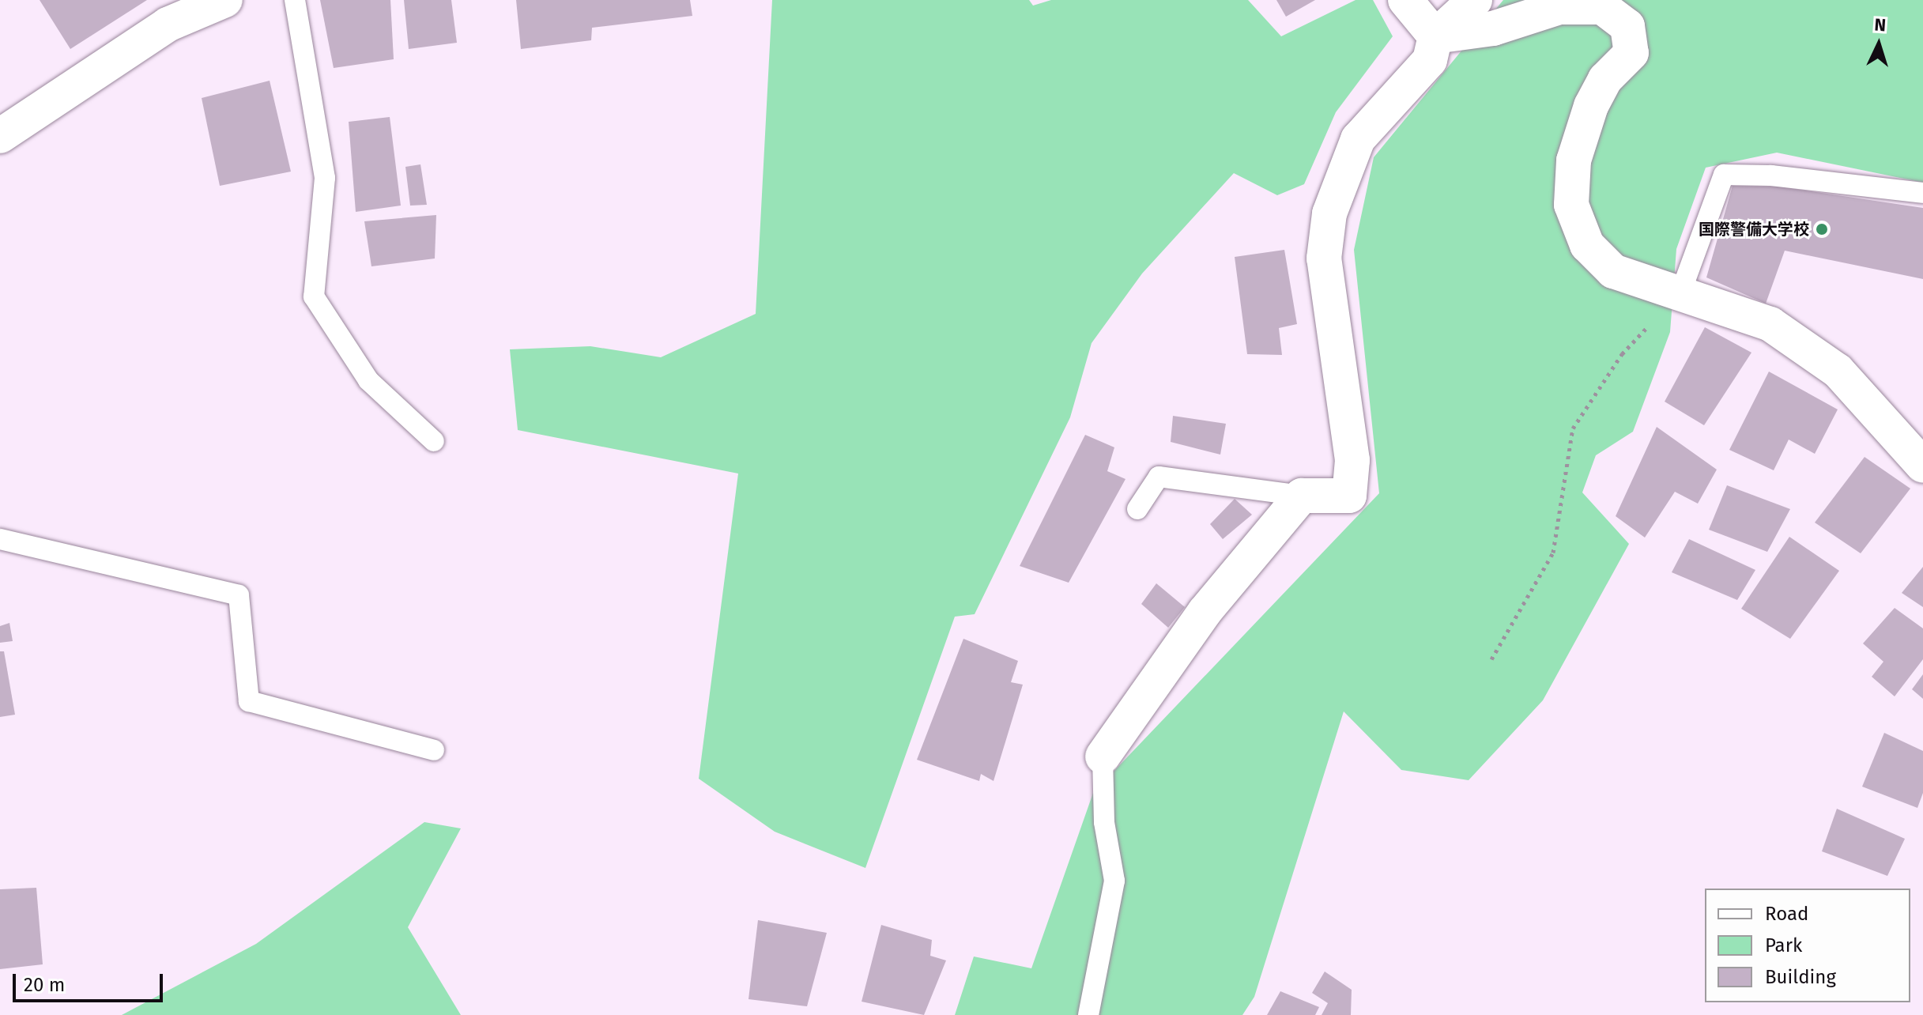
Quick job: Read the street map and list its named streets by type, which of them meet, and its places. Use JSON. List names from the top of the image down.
{
  "places": ["国際警備大学校"],
  "legend": ["Road", "Park", "Building"],
  "scale_bar": "20 m",
  "north": "top"
}
